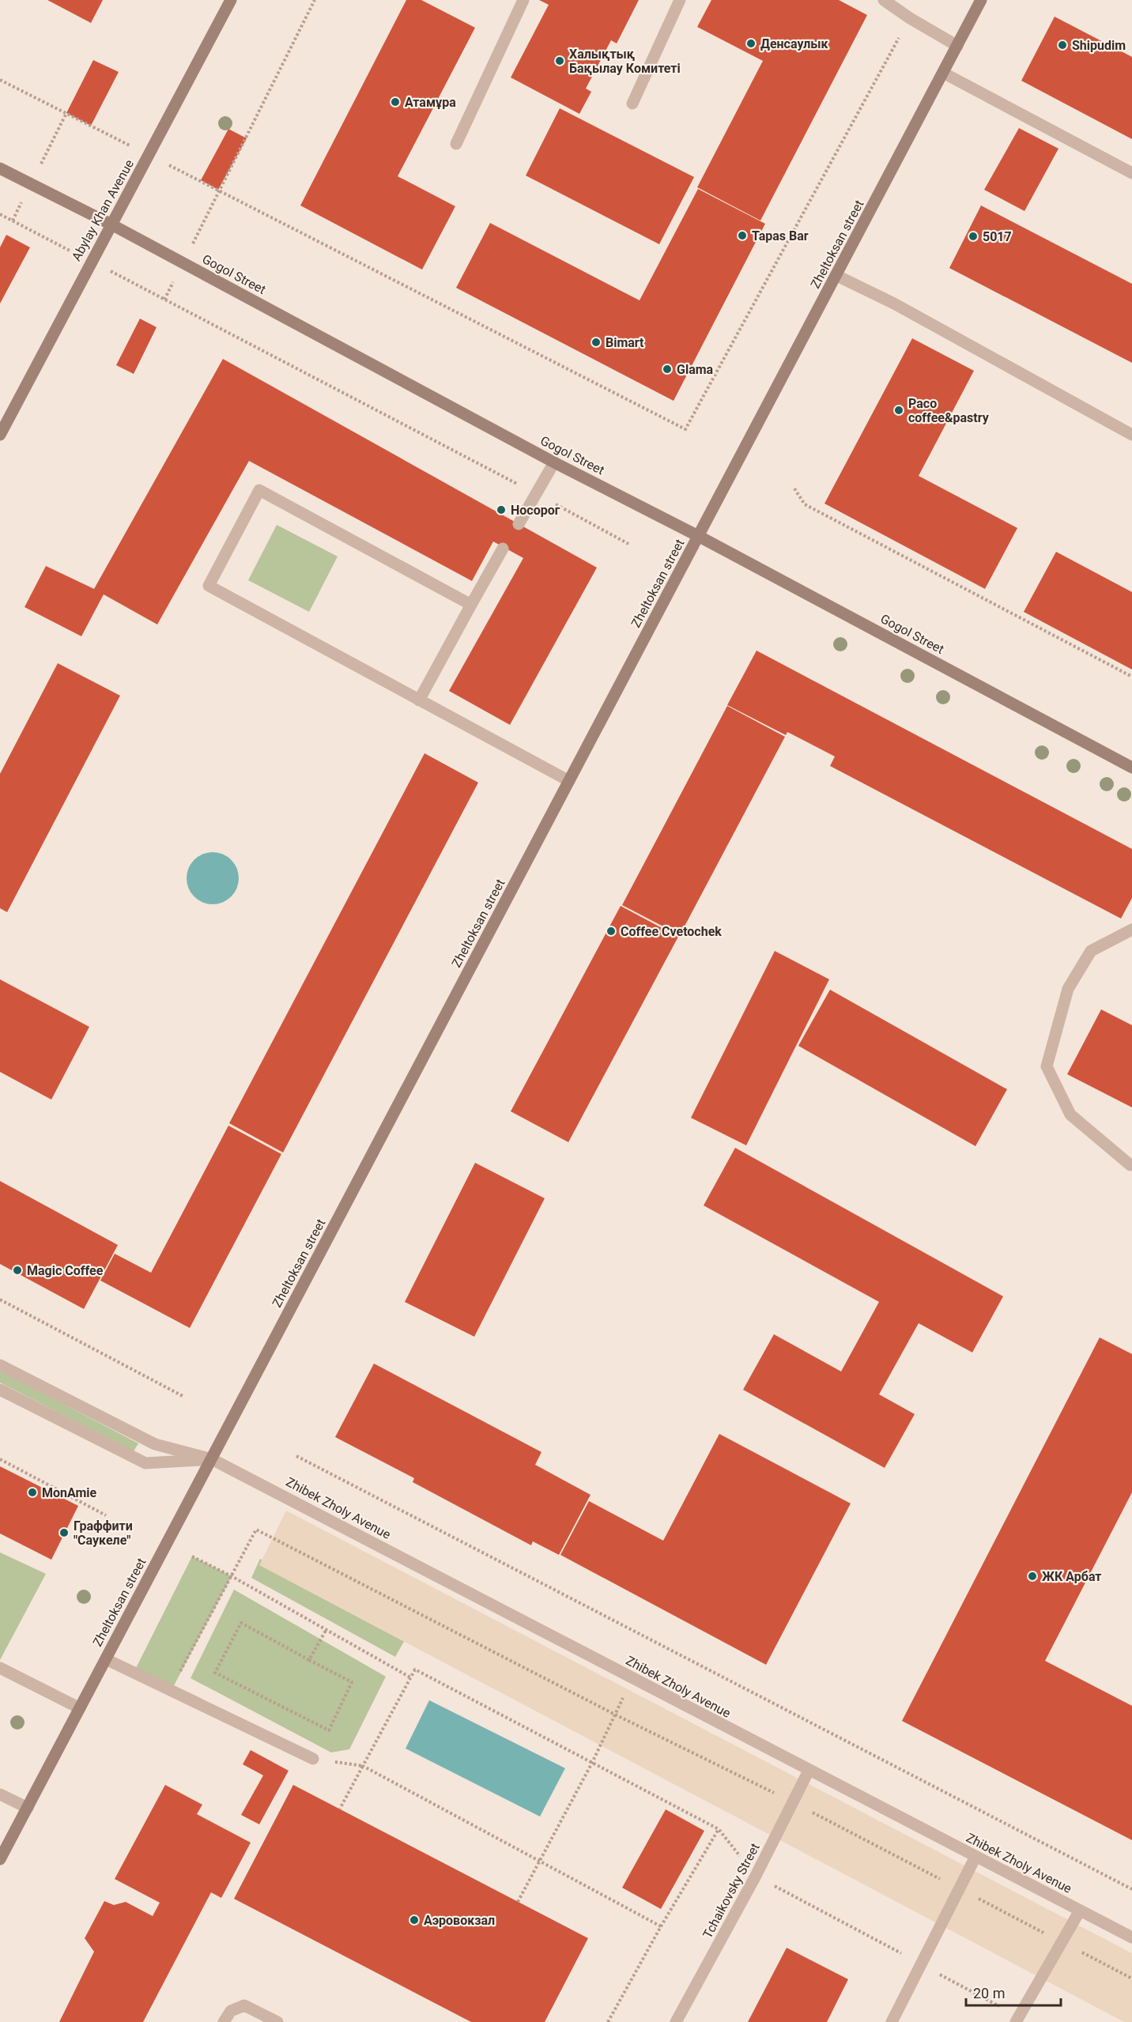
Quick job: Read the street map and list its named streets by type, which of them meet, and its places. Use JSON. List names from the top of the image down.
{
  "streets": {
    "main road": ["Abylay Khan Avenue", "Zheltoksan street", "Gogol Street"],
    "street": ["Zhibek Zholy Avenue", "Tchaikovsky Street"]
  },
  "crossings": [
    ["Abylay Khan Avenue", "Gogol Street"],
    ["Zheltoksan street", "Gogol Street"],
    ["Zheltoksan street", "Zhibek Zholy Avenue"],
    ["Zhibek Zholy Avenue", "Tchaikovsky Street"]
  ],
  "places": [
    "Денсаулык",
    "Shipudim",
    "Халықтық Бақылау Комитеті",
    "Атамұра",
    "Tapas Bar",
    "5017",
    "Bimart",
    "Glama",
    "Paco coffee&pastry",
    "Носорог",
    "Coffee Cvetochek",
    "Magic Coffee",
    "MonAmie",
    "Граффити \"Саукеле\"",
    "ЖК Арбат",
    "Аэровокзал"
  ],
  "scale_bar": "20 m"
}
